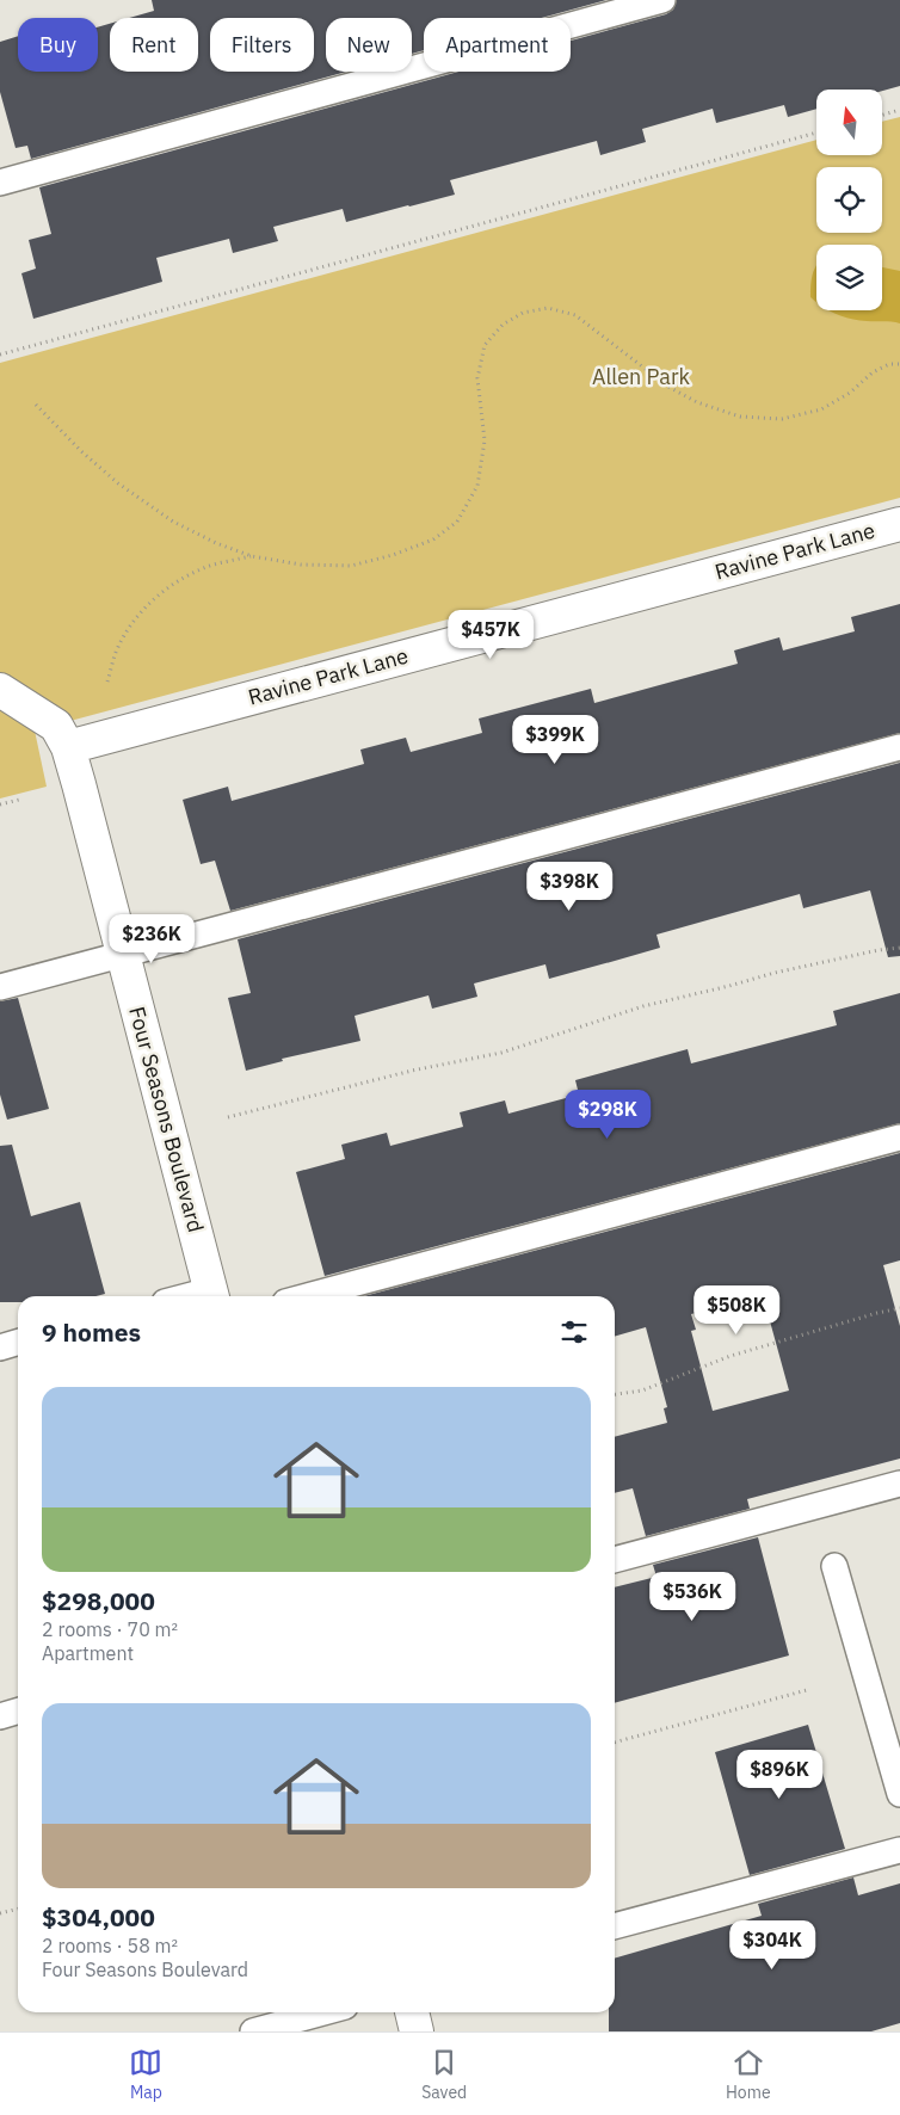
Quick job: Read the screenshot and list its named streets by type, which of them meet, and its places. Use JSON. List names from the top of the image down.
{
  "streets": {
    "street": ["Ravine Park Lane", "Four Seasons Boulevard"]
  },
  "crossings": [
    ["Ravine Park Lane", "Four Seasons Boulevard"]
  ],
  "parks": ["Allen Park"],
  "north": "top",
  "page": {
    "chip": [
      "Buy",
      "Rent",
      "Filters",
      "New",
      "Apartment"
    ],
    "price": [
      "$457K",
      "$399K",
      "$398K",
      "$236K",
      "$298K",
      "$508K",
      "$536K",
      "$896K",
      "$304K"
    ],
    "heading": "9 homes",
    "list": [
      {
        "name": "$298,000",
        "note": "2 rooms · 70 m² · Apartment"
      },
      {
        "name": "$304,000",
        "note": "2 rooms · 58 m² · Four Seasons Boulevard"
      }
    ],
    "tabs": ["Map", "Saved", "Home"]
  }
}
